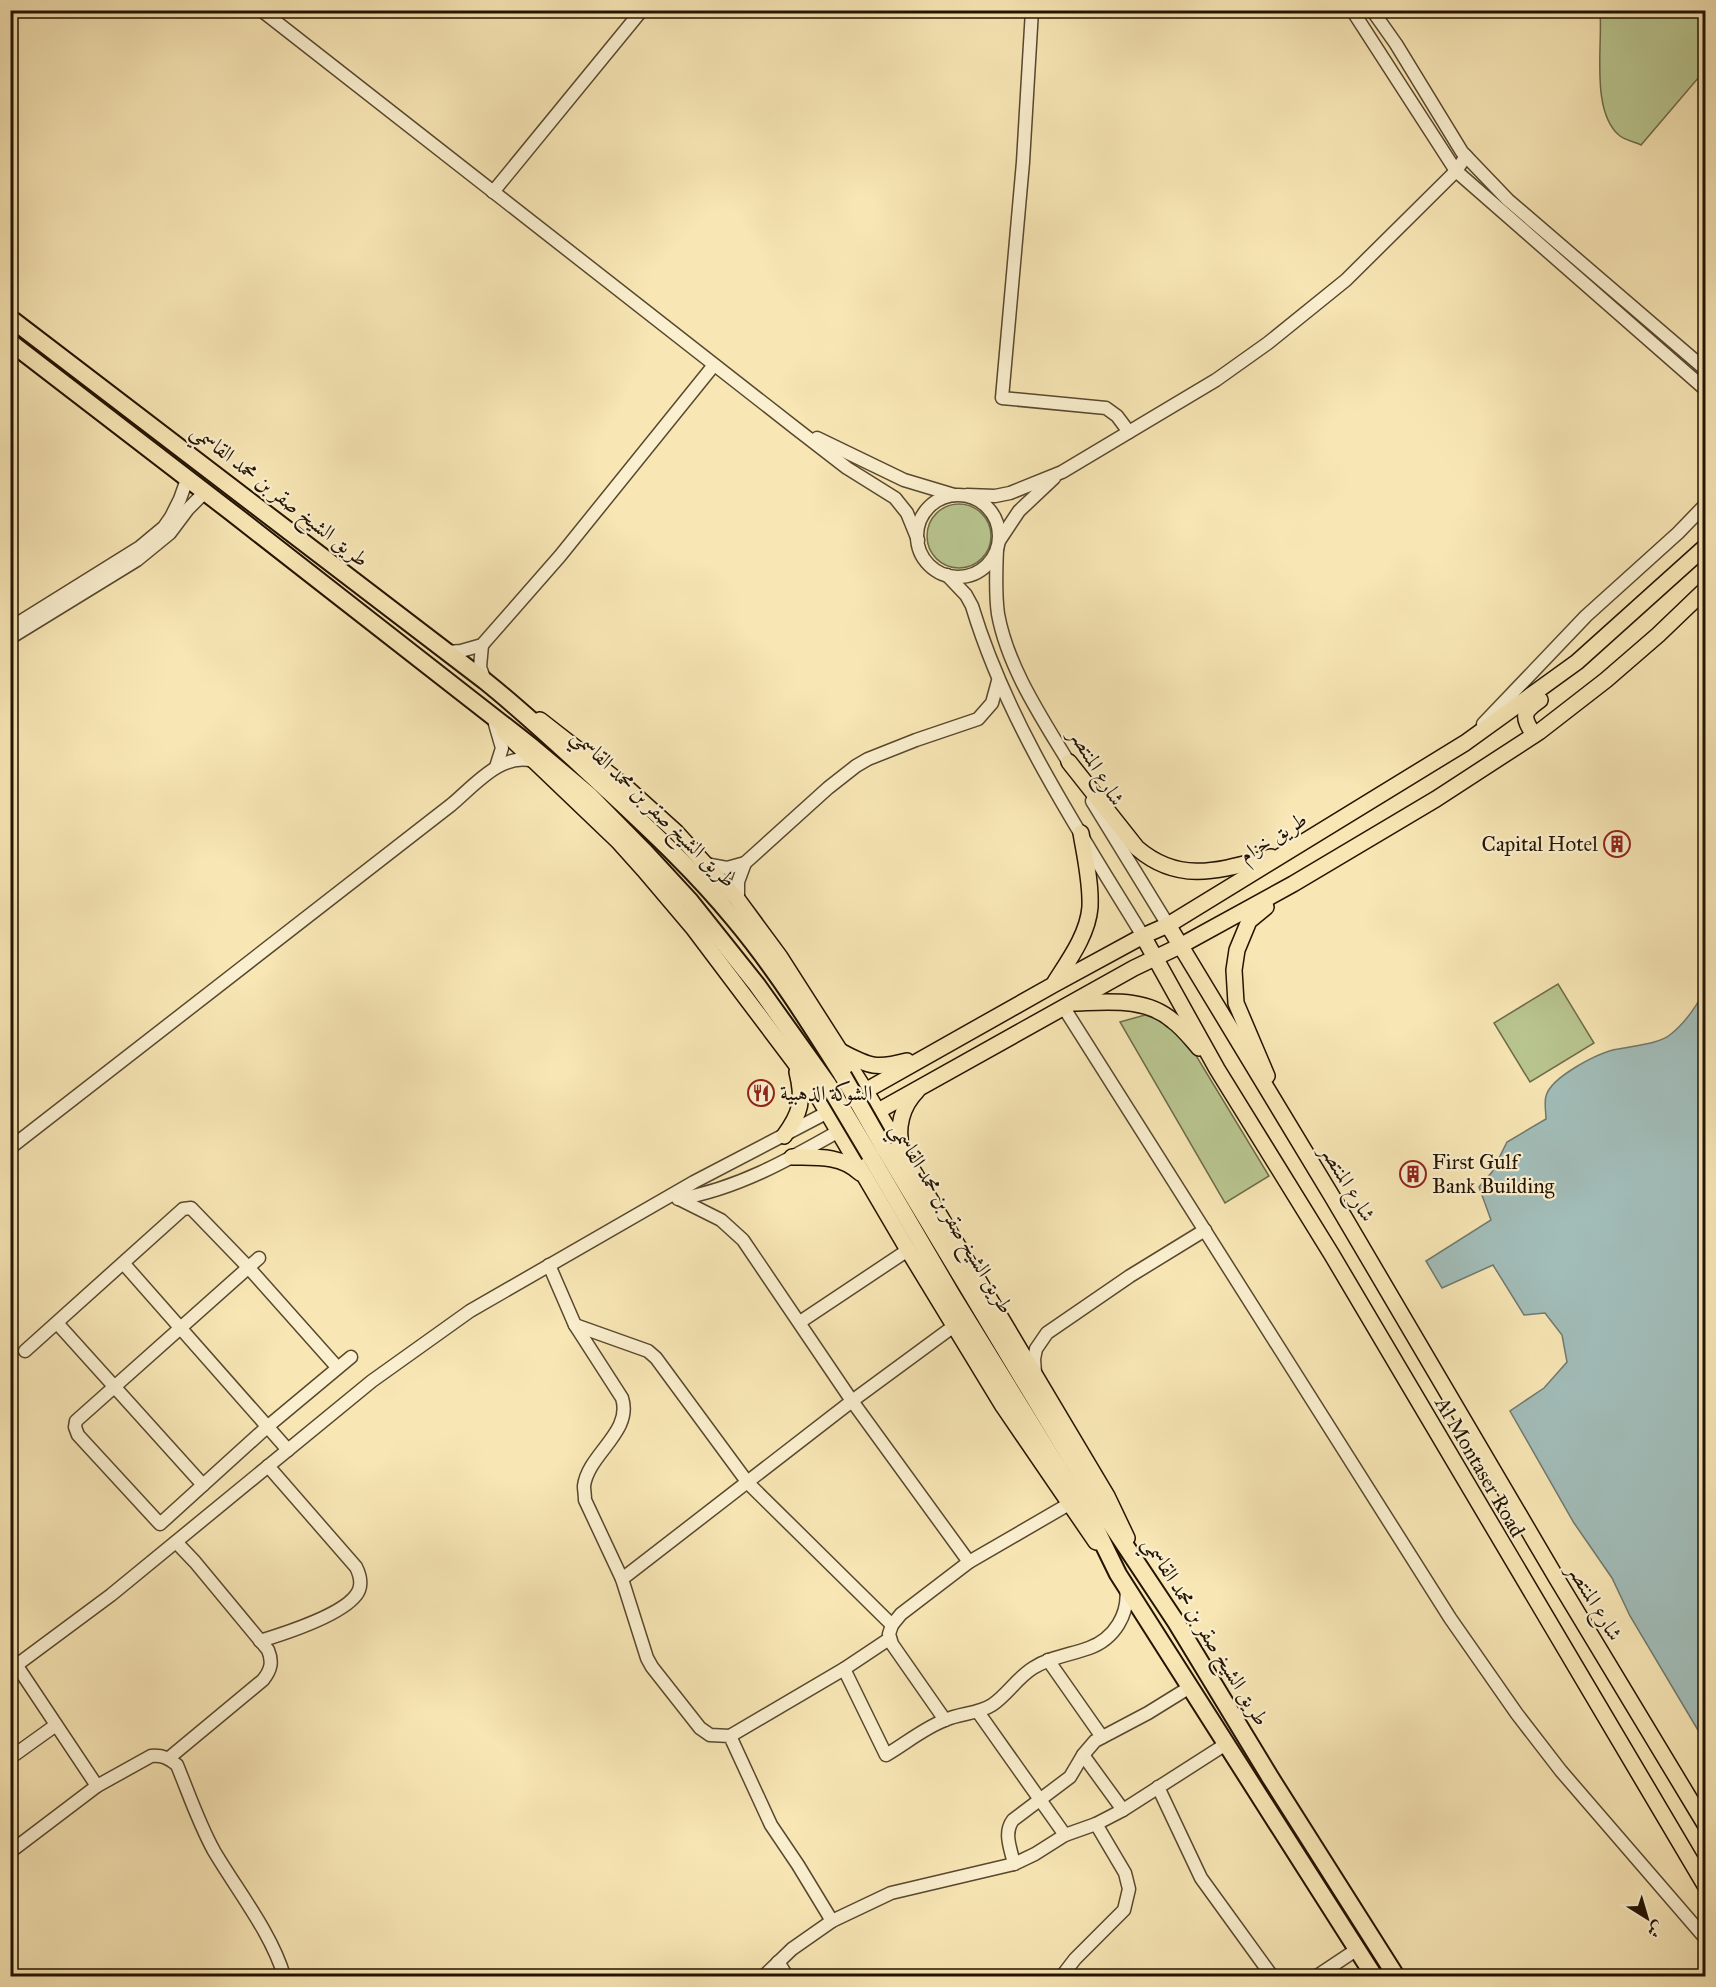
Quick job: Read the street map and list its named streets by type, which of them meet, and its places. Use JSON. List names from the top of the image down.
{
  "streets": {
    "highway": ["طريق الشيخ صقر بن محمد القاسمي"],
    "main road": ["شارع المنتصر", "طريق خزام", "Al Montaser Road"]
  },
  "crossings": [
    ["شارع المنتصر", "طريق خزام"]
  ],
  "places": {
    "building": ["Capital Hotel", "First Gulf Bank Building"],
    "restaurant": ["الشوكة الذهبية"]
  },
  "north": "bottom right"
}
